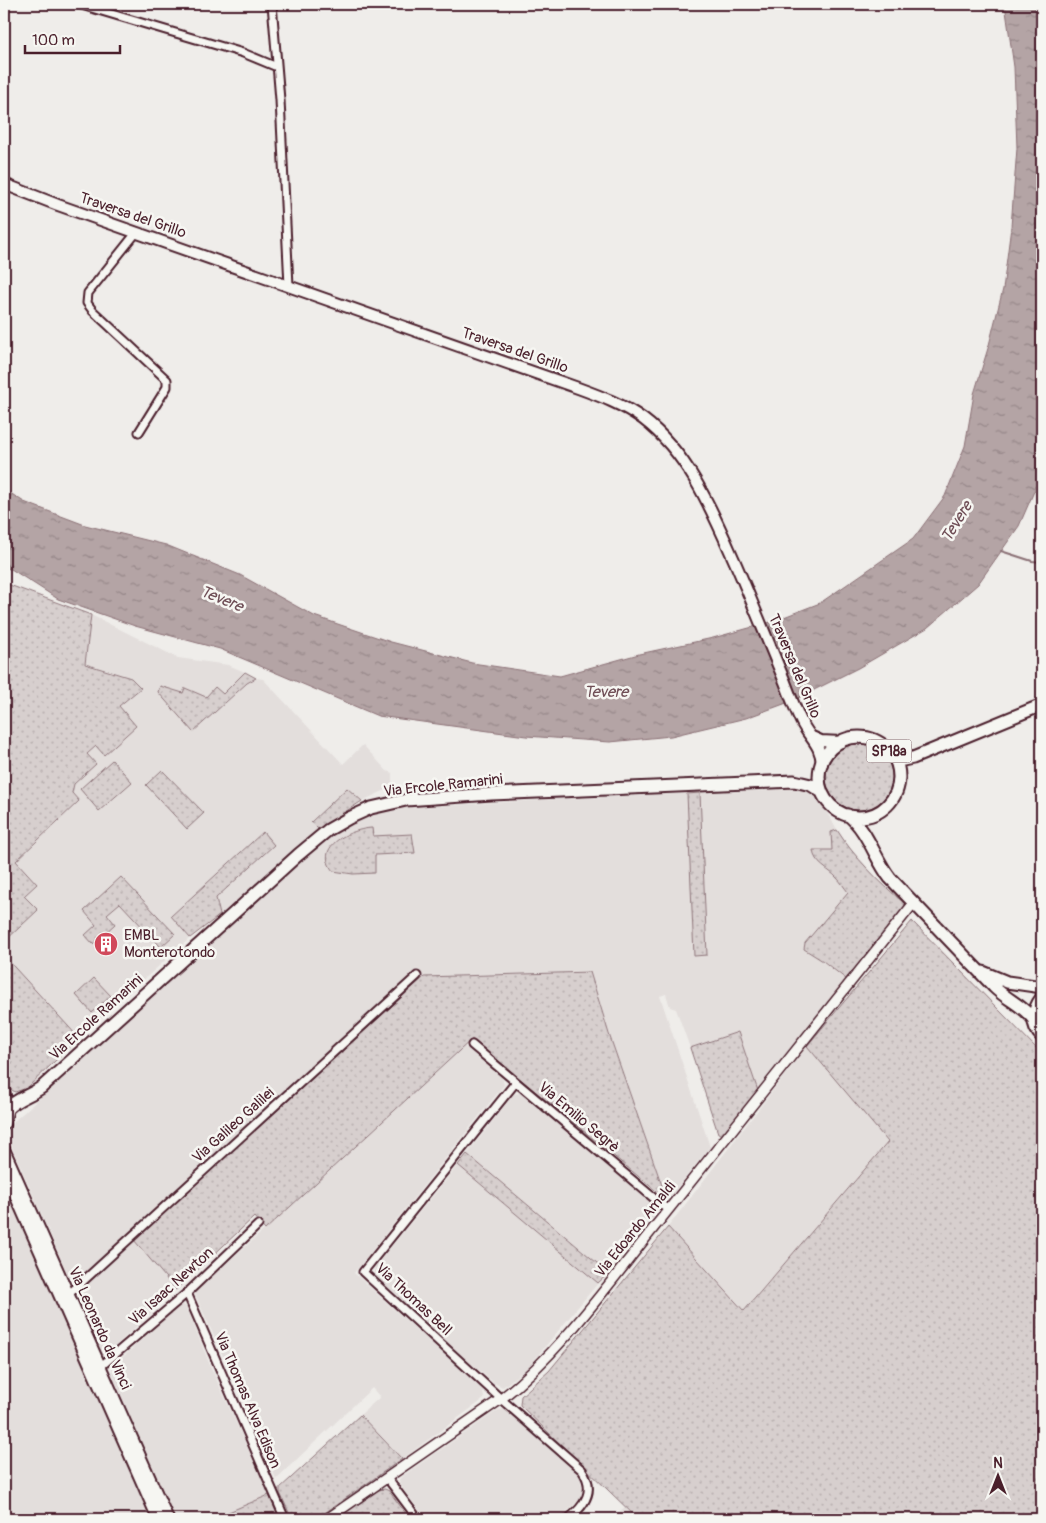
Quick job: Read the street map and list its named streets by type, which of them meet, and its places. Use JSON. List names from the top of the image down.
{
  "streets": {
    "main road": [
      "Traversa del Grillo",
      "SP18a",
      "Via Ercole Ramarini",
      "Via Leonardo da Vinci"
    ],
    "street": [
      "Via Emilio Segrè",
      "Via Galileo Galilei",
      "Via Edoardo Amaldi",
      "Via Isaac Newton",
      "Via Thomas Bell",
      "Via Thomas Alva Edison"
    ]
  },
  "crossings": [
    ["Traversa del Grillo", "SP18a"],
    ["Traversa del Grillo", "Via Ercole Ramarini"],
    ["SP18a", "Via Ercole Ramarini"],
    ["Via Emilio Segrè", "Via Edoardo Amaldi"],
    ["Via Emilio Segrè", "Via Thomas Bell"],
    ["Via Galileo Galilei", "Via Leonardo da Vinci"],
    ["Via Edoardo Amaldi", "Via Thomas Bell"],
    ["Via Isaac Newton", "Via Leonardo da Vinci"],
    ["Via Isaac Newton", "Via Thomas Alva Edison"]
  ],
  "water": ["Tevere"],
  "places": {
    "building": ["EMBL Monterotondo"]
  },
  "scale_bar": "100 m",
  "north": "top"
}
